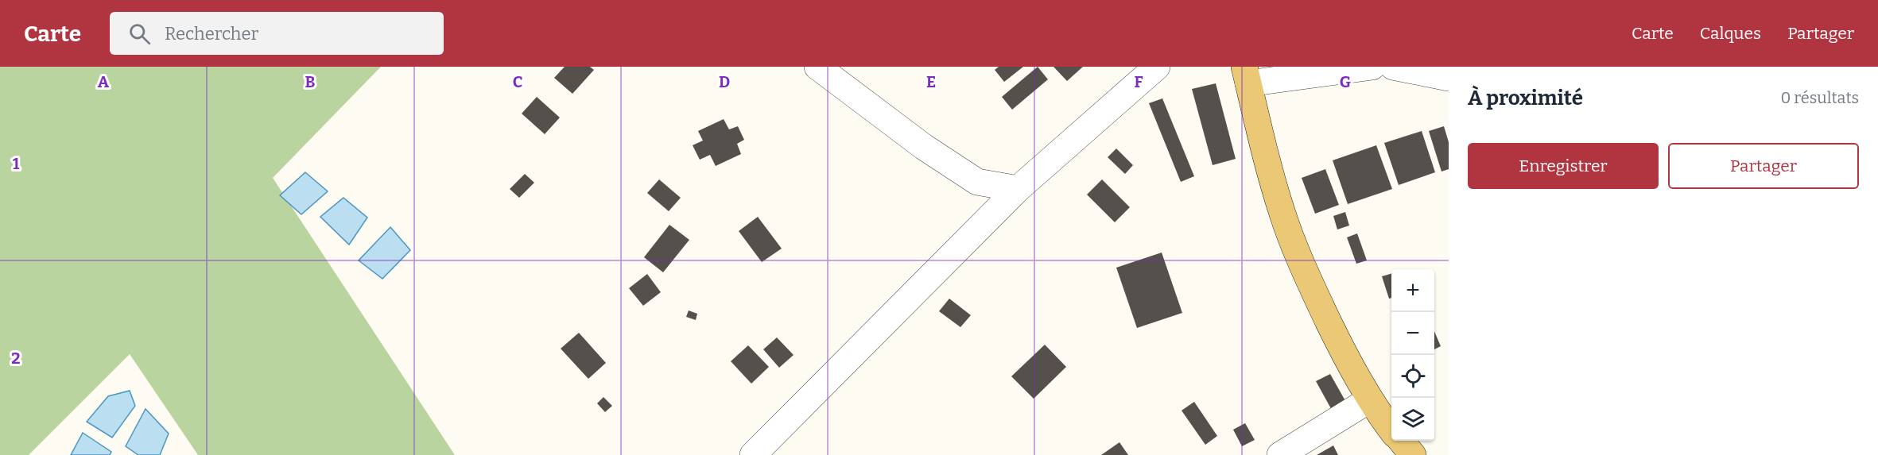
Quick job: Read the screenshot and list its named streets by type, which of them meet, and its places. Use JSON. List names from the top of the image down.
{
  "page": {
    "header": "Carte",
    "search": "Rechercher",
    "nav": ["Carte", "Calques", "Partager"],
    "heading": ["À proximité", "0 résultats"],
    "buttons": ["Enregistrer", "Partager"],
    "map_buttons": ["+", "−"]
  },
  "grid": {
    "columns": [
      "A",
      "B",
      "C",
      "D",
      "E",
      "F",
      "G"
    ],
    "rows": ["1", "2"]
  }
}
